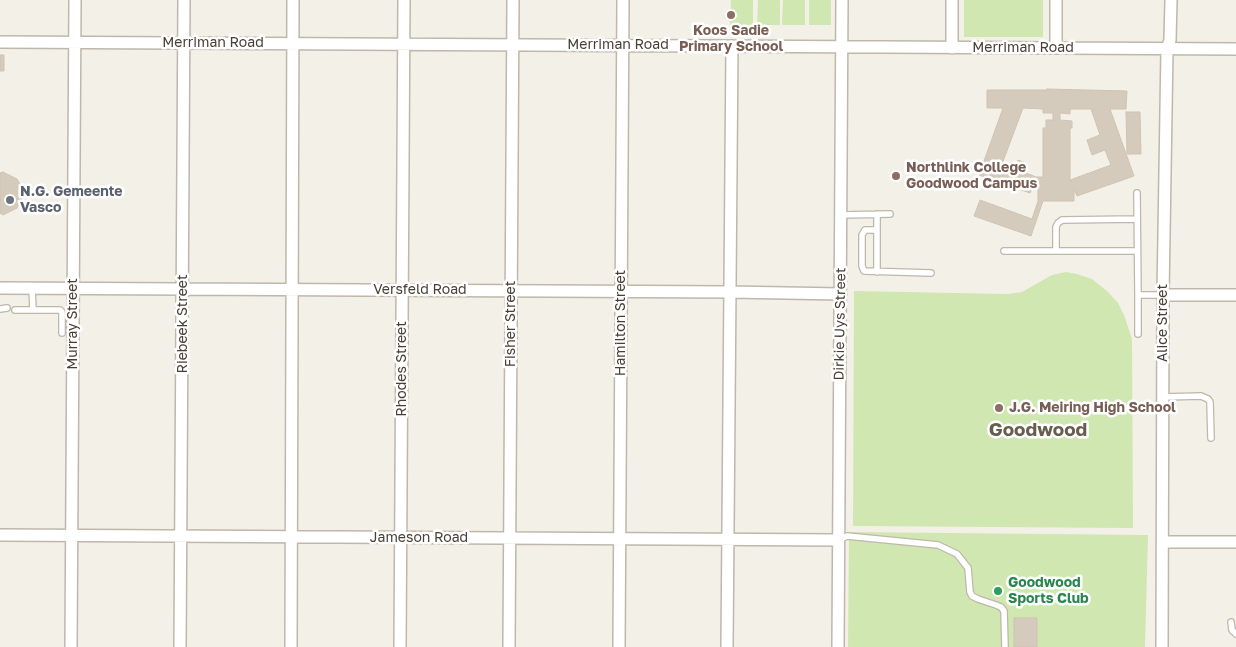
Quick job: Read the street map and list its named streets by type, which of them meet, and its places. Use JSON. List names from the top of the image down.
{
  "streets": {
    "street": [
      "Merriman Road",
      "Versfeld Road",
      "Hamilton Street",
      "Alice Street",
      "Murray Street",
      "Riebeek Street",
      "Fisher Street",
      "Dirkie Uys Street",
      "Rhodes Street",
      "Jameson Road"
    ]
  },
  "crossings": [
    ["Merriman Road", "Hamilton Street"],
    ["Merriman Road", "Alice Street"],
    ["Merriman Road", "Murray Street"],
    ["Merriman Road", "Riebeek Street"],
    ["Merriman Road", "Fisher Street"],
    ["Merriman Road", "Dirkie Uys Street"],
    ["Merriman Road", "Rhodes Street"],
    ["Versfeld Road", "Hamilton Street"],
    ["Versfeld Road", "Murray Street"],
    ["Versfeld Road", "Riebeek Street"],
    ["Versfeld Road", "Fisher Street"],
    ["Versfeld Road", "Dirkie Uys Street"],
    ["Versfeld Road", "Rhodes Street"],
    ["Hamilton Street", "Jameson Road"],
    ["Murray Street", "Jameson Road"],
    ["Riebeek Street", "Jameson Road"],
    ["Fisher Street", "Jameson Road"],
    ["Dirkie Uys Street", "Jameson Road"],
    ["Rhodes Street", "Jameson Road"]
  ],
  "districts": ["Goodwood"],
  "places": [
    "Koos Sadie Primary School",
    "Northlink College Goodwood Campus",
    "N.G. Gemeente Vasco",
    "J.G. Meiring High School",
    "Goodwood Sports Club"
  ]
}
